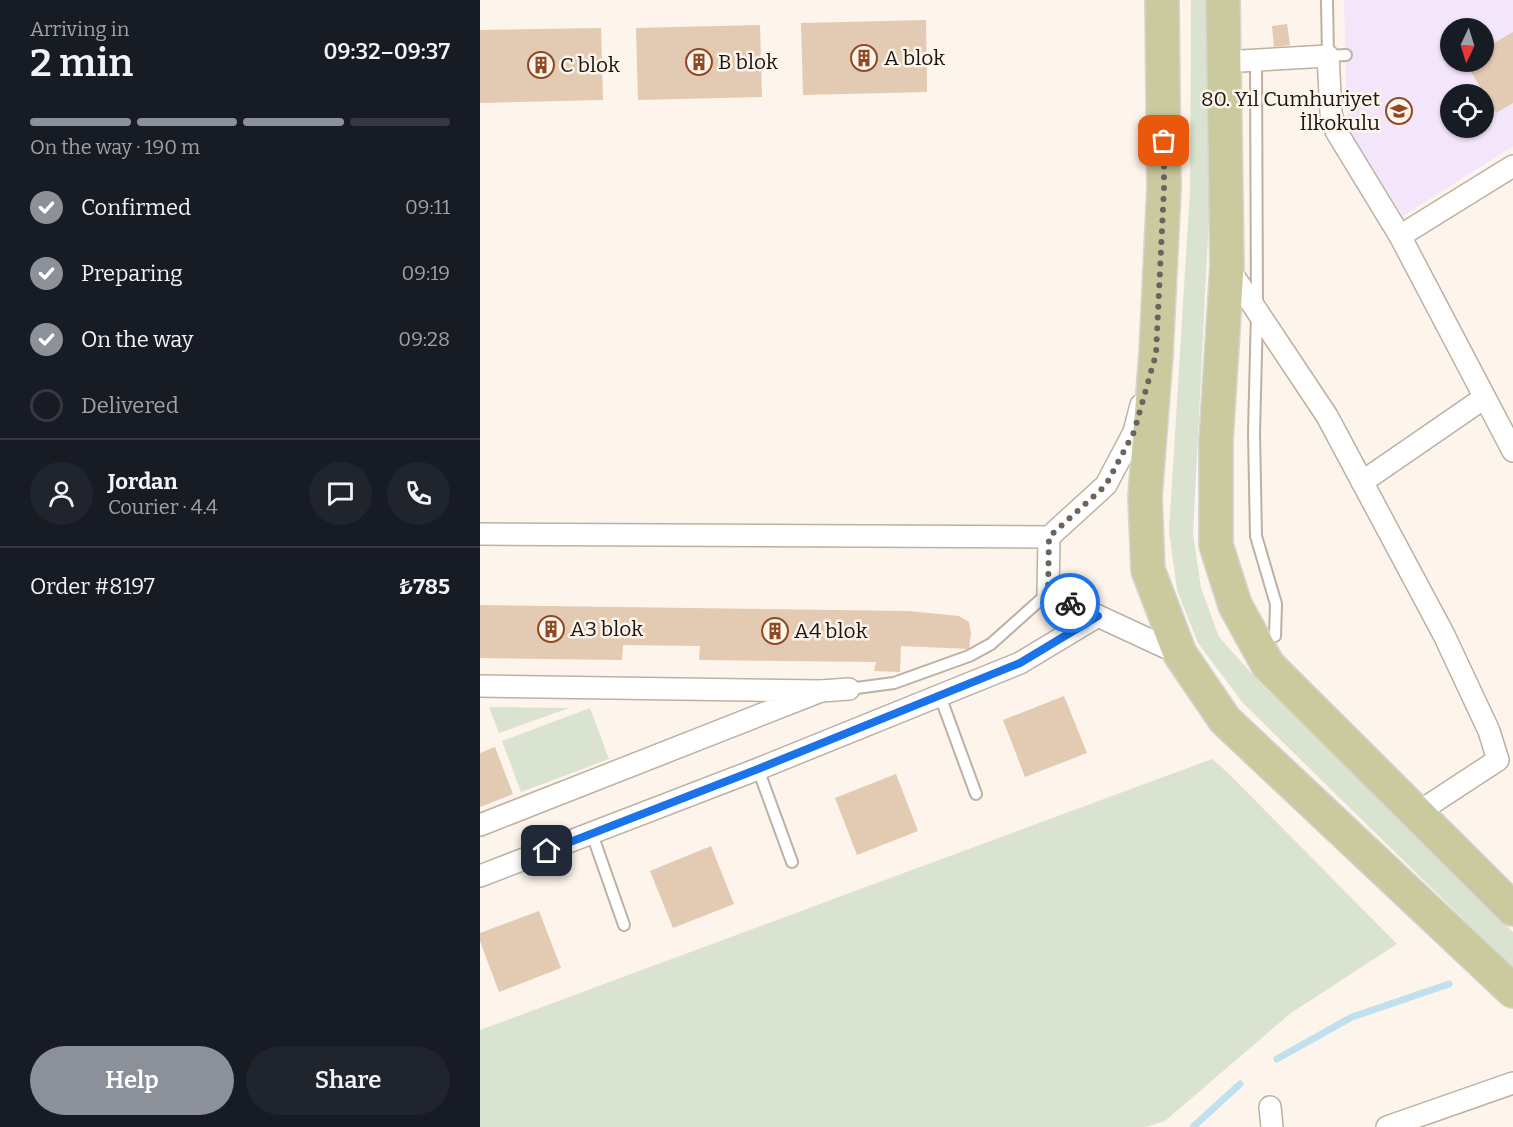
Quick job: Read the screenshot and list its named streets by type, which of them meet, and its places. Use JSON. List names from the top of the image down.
{
  "places": {
    "building": [
      "A blok",
      "B blok",
      "C blok",
      "A3 blok",
      "A4 blok"
    ],
    "school or university": ["80. Yıl Cumhuriyet İlkokulu"]
  },
  "north": "bottom",
  "page": {
    "heading": ["2 min", "Arriving in", "09:32–09:37"],
    "panel": [
      "Jordan",
      "Courier · 4.4",
      "Order #8197",
      "₺785"
    ],
    "bar": "On the way · 190 m",
    "list": [
      ["Confirmed", "09:11"],
      ["Preparing", "09:19"],
      ["On the way", "09:28"],
      "Delivered"
    ],
    "buttons": ["Help", "Share"]
  }
}
